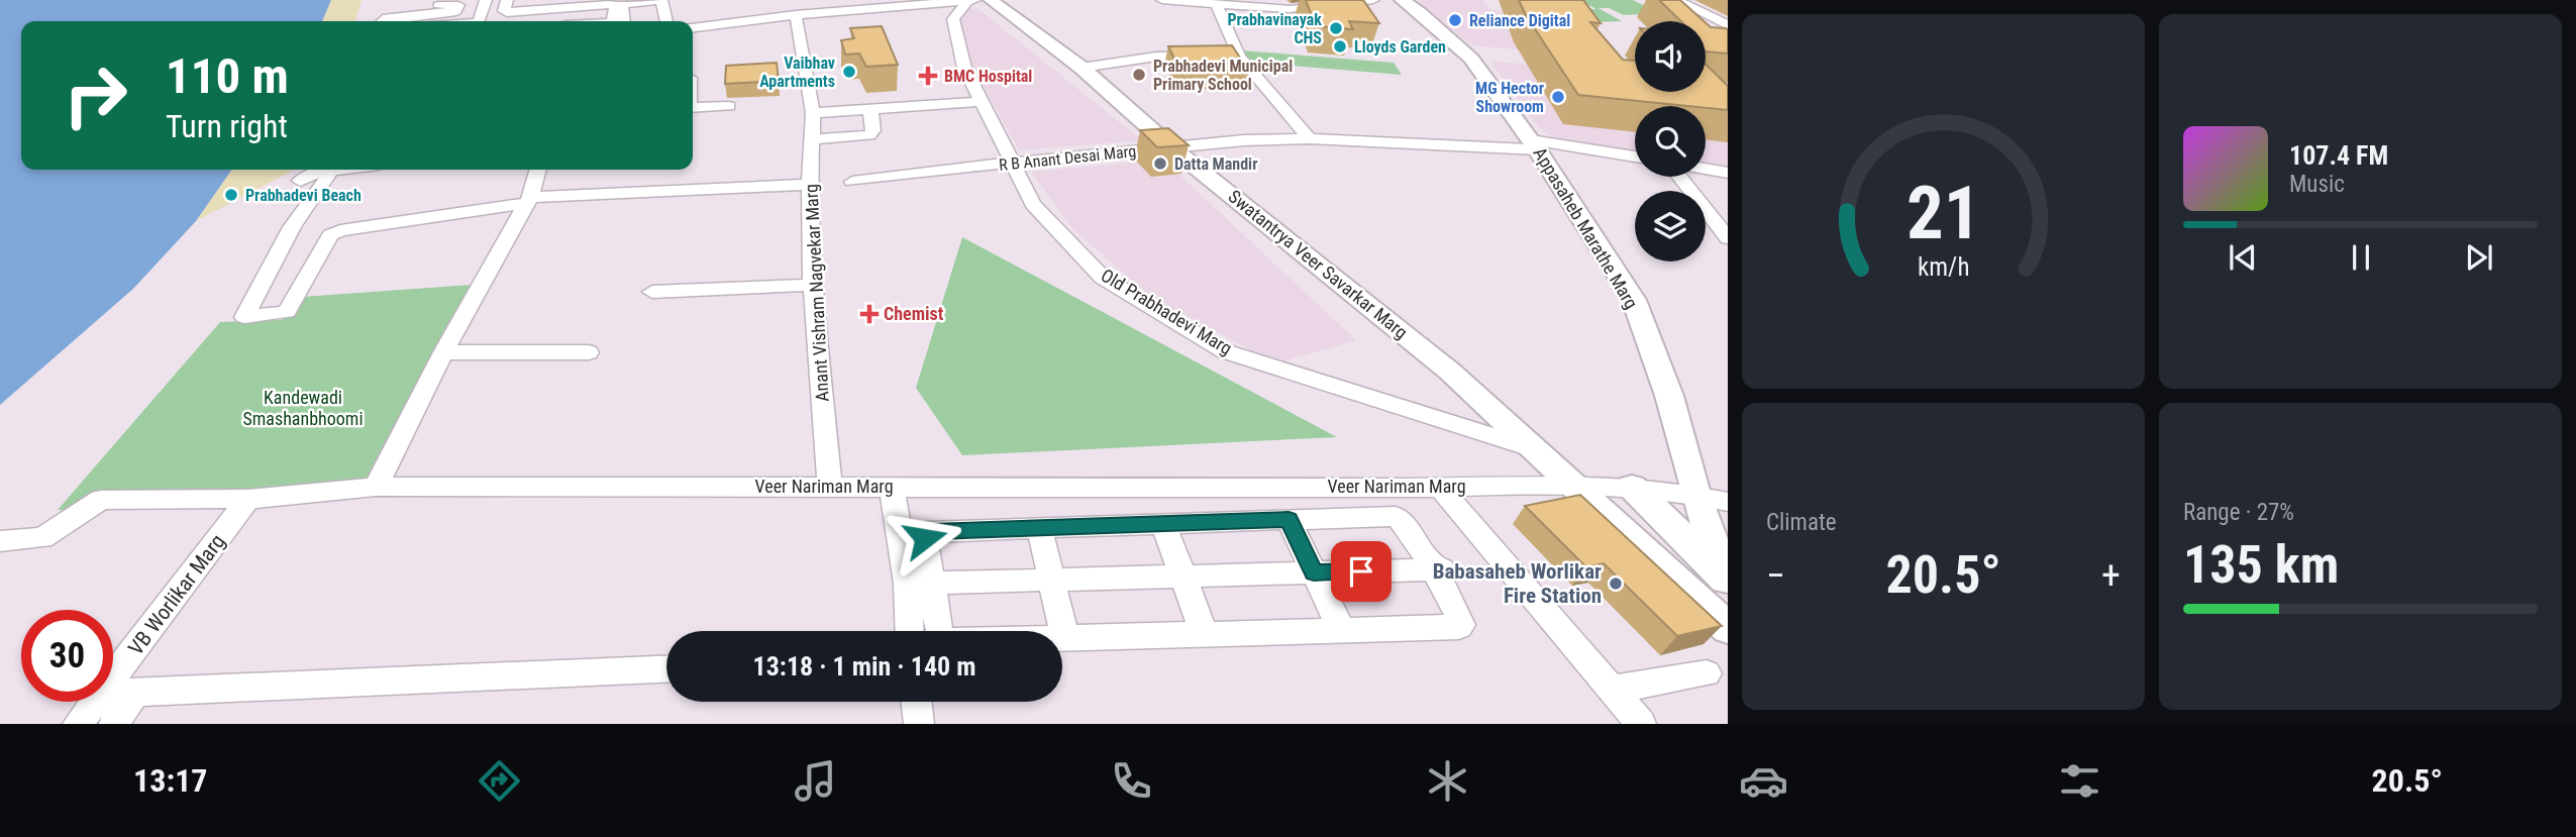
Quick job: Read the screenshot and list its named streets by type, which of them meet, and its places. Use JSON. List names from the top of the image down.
{
  "streets": {
    "main road": ["Appasaheb Marathe Marg", "Swatantrya Veer Savarkar Marg"],
    "street": [
      "R B Anant Desai Marg",
      "Anant Vishram Nagvekar Marg",
      "Old Prabhadevi Marg",
      "Veer Nariman Marg",
      "VB Worlikar Marg"
    ]
  },
  "crossings": [
    ["R B Anant Desai Marg", "Appasaheb Marathe Marg"],
    ["R B Anant Desai Marg", "Swatantrya Veer Savarkar Marg"],
    ["R B Anant Desai Marg", "Old Prabhadevi Marg"],
    ["Appasaheb Marathe Marg", "Veer Nariman Marg"],
    ["Swatantrya Veer Savarkar Marg", "Old Prabhadevi Marg"],
    ["Swatantrya Veer Savarkar Marg", "Veer Nariman Marg"],
    ["Anant Vishram Nagvekar Marg", "Veer Nariman Marg"],
    ["Veer Nariman Marg", "VB Worlikar Marg"]
  ],
  "parks": ["Kandewadi Smashanbhoomi"],
  "places": {
    "other": [
      "Reliance Digital",
      "Prabhavinayak CHS",
      "Lloyds Garden",
      "Vaibhav Apartments",
      "Prabhadevi Municipal Primary School",
      "MG Hector Showroom",
      "Datta Mandir",
      "Prabhadevi Beach",
      "Babasaheb Worlikar Fire Station"
    ],
    "health": ["BMC Hospital", "Chemist"]
  },
  "page": {
    "turn": ["110 m", "Turn right"],
    "song": ["107.4 FM", "Music"],
    "tile": [
      "Climate",
      ["Range · 27%", "135 km"]
    ],
    "heat": ["−", "20.5°", "+"],
    "limit": "30",
    "trip": "13:18 · 1 min · 140 m",
    "tabs": ["13:17", "20.5°"],
    "gauge": ["21", "km/h"]
  }
}
